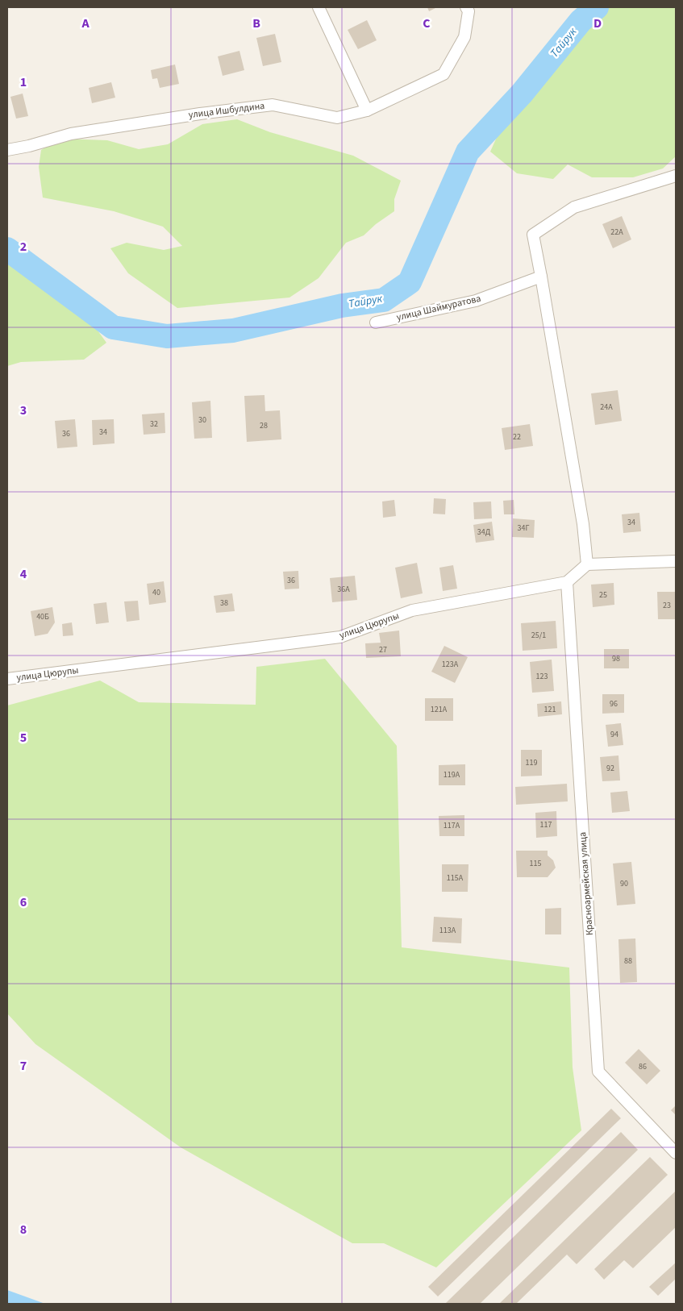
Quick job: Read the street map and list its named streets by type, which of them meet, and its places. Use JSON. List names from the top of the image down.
{
  "streets": {
    "street": [
      "улица Ишбулдина",
      "улица Шаймуратова",
      "улица Цюрупы",
      "Красноармейская улица"
    ]
  },
  "crossings": [
    ["улица Цюрупы", "Красноармейская улица"]
  ],
  "water": ["Тайрук"],
  "house_numbers": [
    "22А",
    "24А",
    "30",
    "32",
    "28",
    "34",
    "36",
    "22",
    "34",
    "34Г",
    "34Д",
    "36",
    "36А",
    "40",
    "25",
    "38",
    "23",
    "40Б",
    "25/1",
    "27",
    "98",
    "123А",
    "123",
    "96",
    "121А",
    "121",
    "94",
    "119",
    "92",
    "119А",
    "117",
    "117А",
    "115",
    "115А",
    "90",
    "113А",
    "88",
    "86"
  ],
  "grid": {
    "columns": [
      "A",
      "B",
      "C",
      "D"
    ],
    "rows": [
      "1",
      "2",
      "3",
      "4",
      "5",
      "6",
      "7",
      "8"
    ]
  }
}
